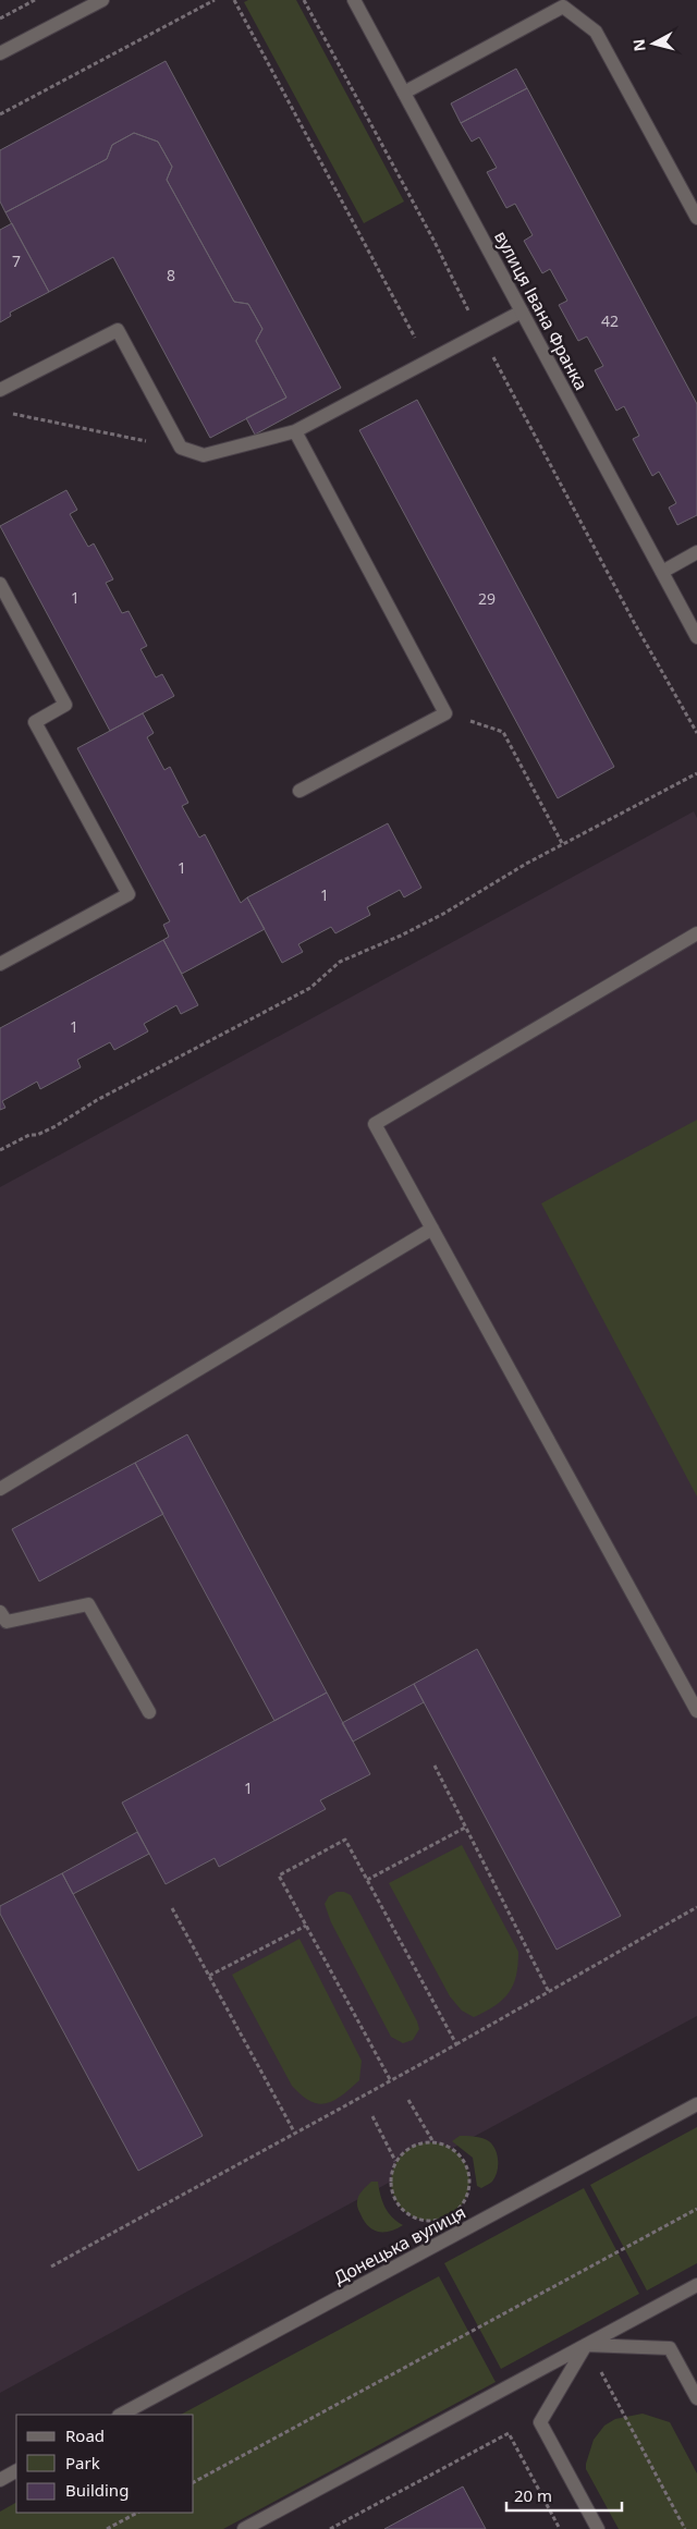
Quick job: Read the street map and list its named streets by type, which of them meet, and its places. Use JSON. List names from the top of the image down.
{
  "streets": {
    "street": ["вулиця Івана Франка", "Донецька вулиця"]
  },
  "house_numbers": [
    "7",
    "8",
    "42",
    "1",
    "29",
    "1",
    "1",
    "1",
    "1"
  ],
  "legend": ["Road", "Park", "Building"],
  "scale_bar": "20 m",
  "north": "left"
}
